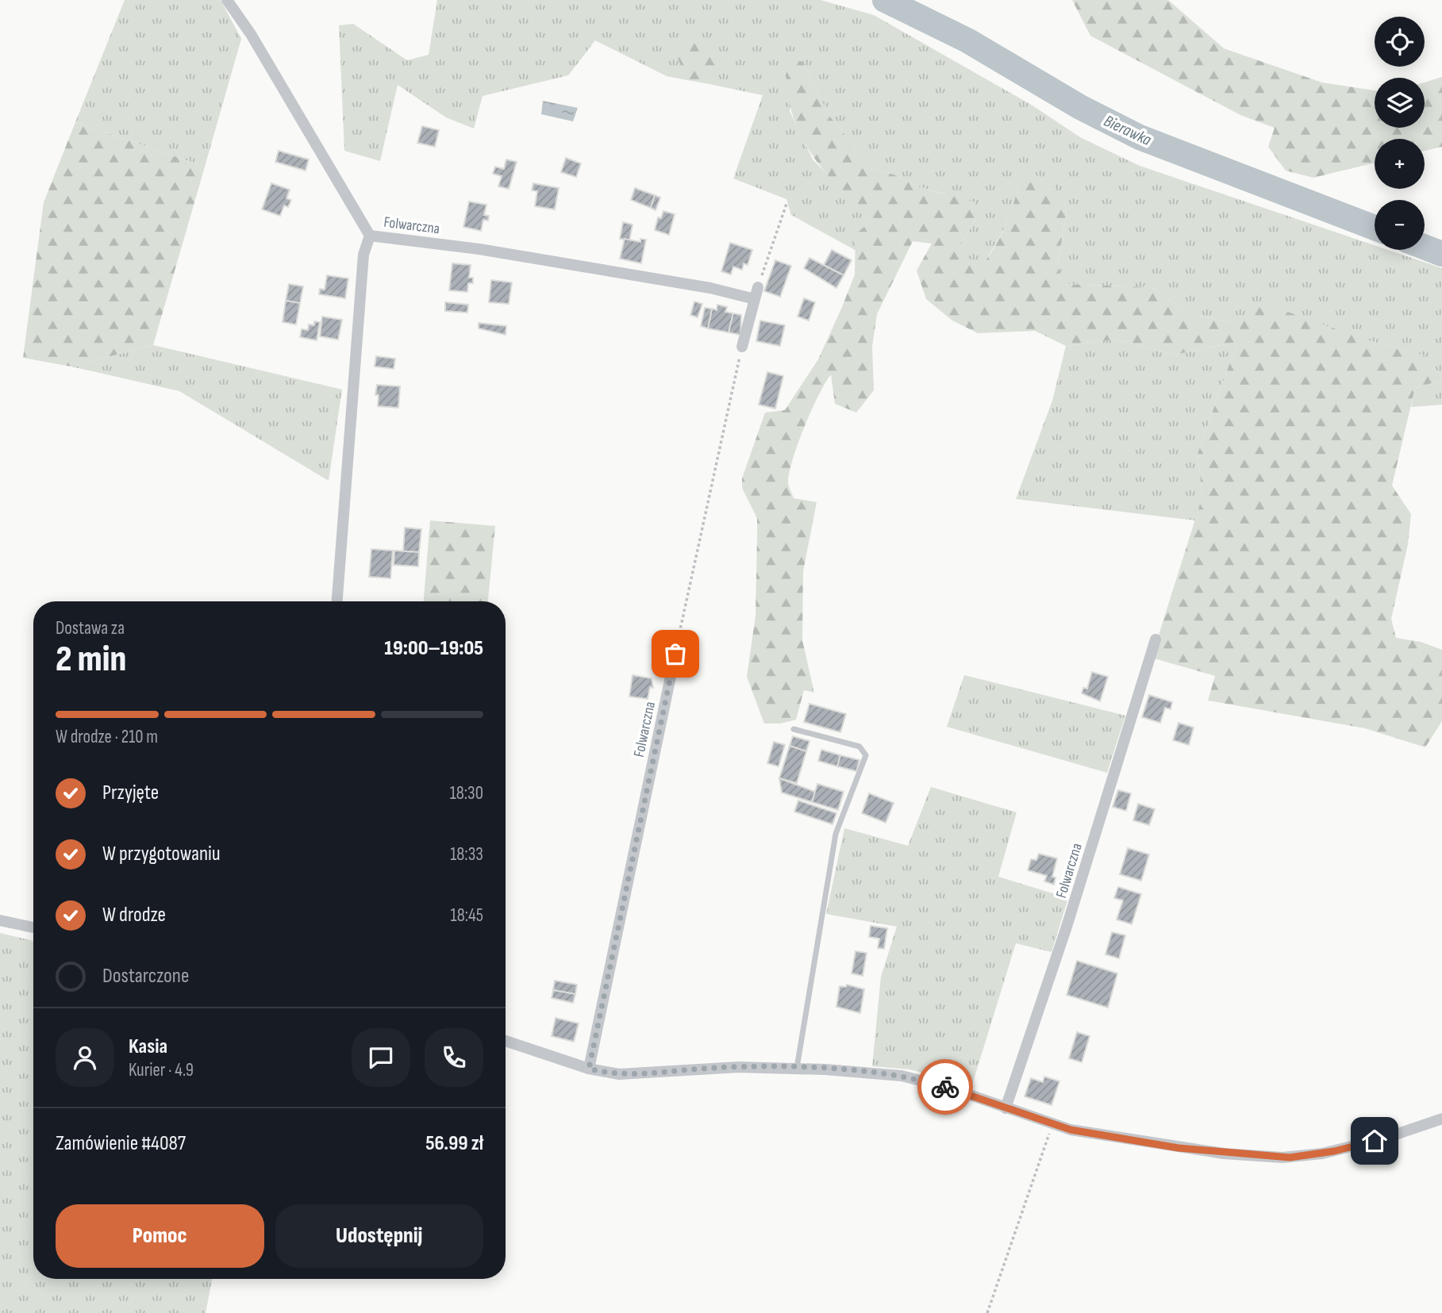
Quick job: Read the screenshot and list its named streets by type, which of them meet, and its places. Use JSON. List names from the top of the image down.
{
  "streets": {
    "street": ["Folwarczna"]
  },
  "water": ["Bierawka"],
  "page": {
    "map_buttons": ["+", "−"],
    "heading": ["2 min", "Dostawa za", "19:00–19:05"],
    "panel": [
      "Kasia",
      "Kurier · 4.9",
      "Zamówienie #4087",
      "56.99 zł"
    ],
    "bar": "W drodze · 210 m",
    "list": [
      ["Przyjęte", "18:30"],
      ["W przygotowaniu", "18:33"],
      ["W drodze", "18:45"],
      "Dostarczone"
    ],
    "buttons": ["Pomoc", "Udostępnij"]
  }
}
